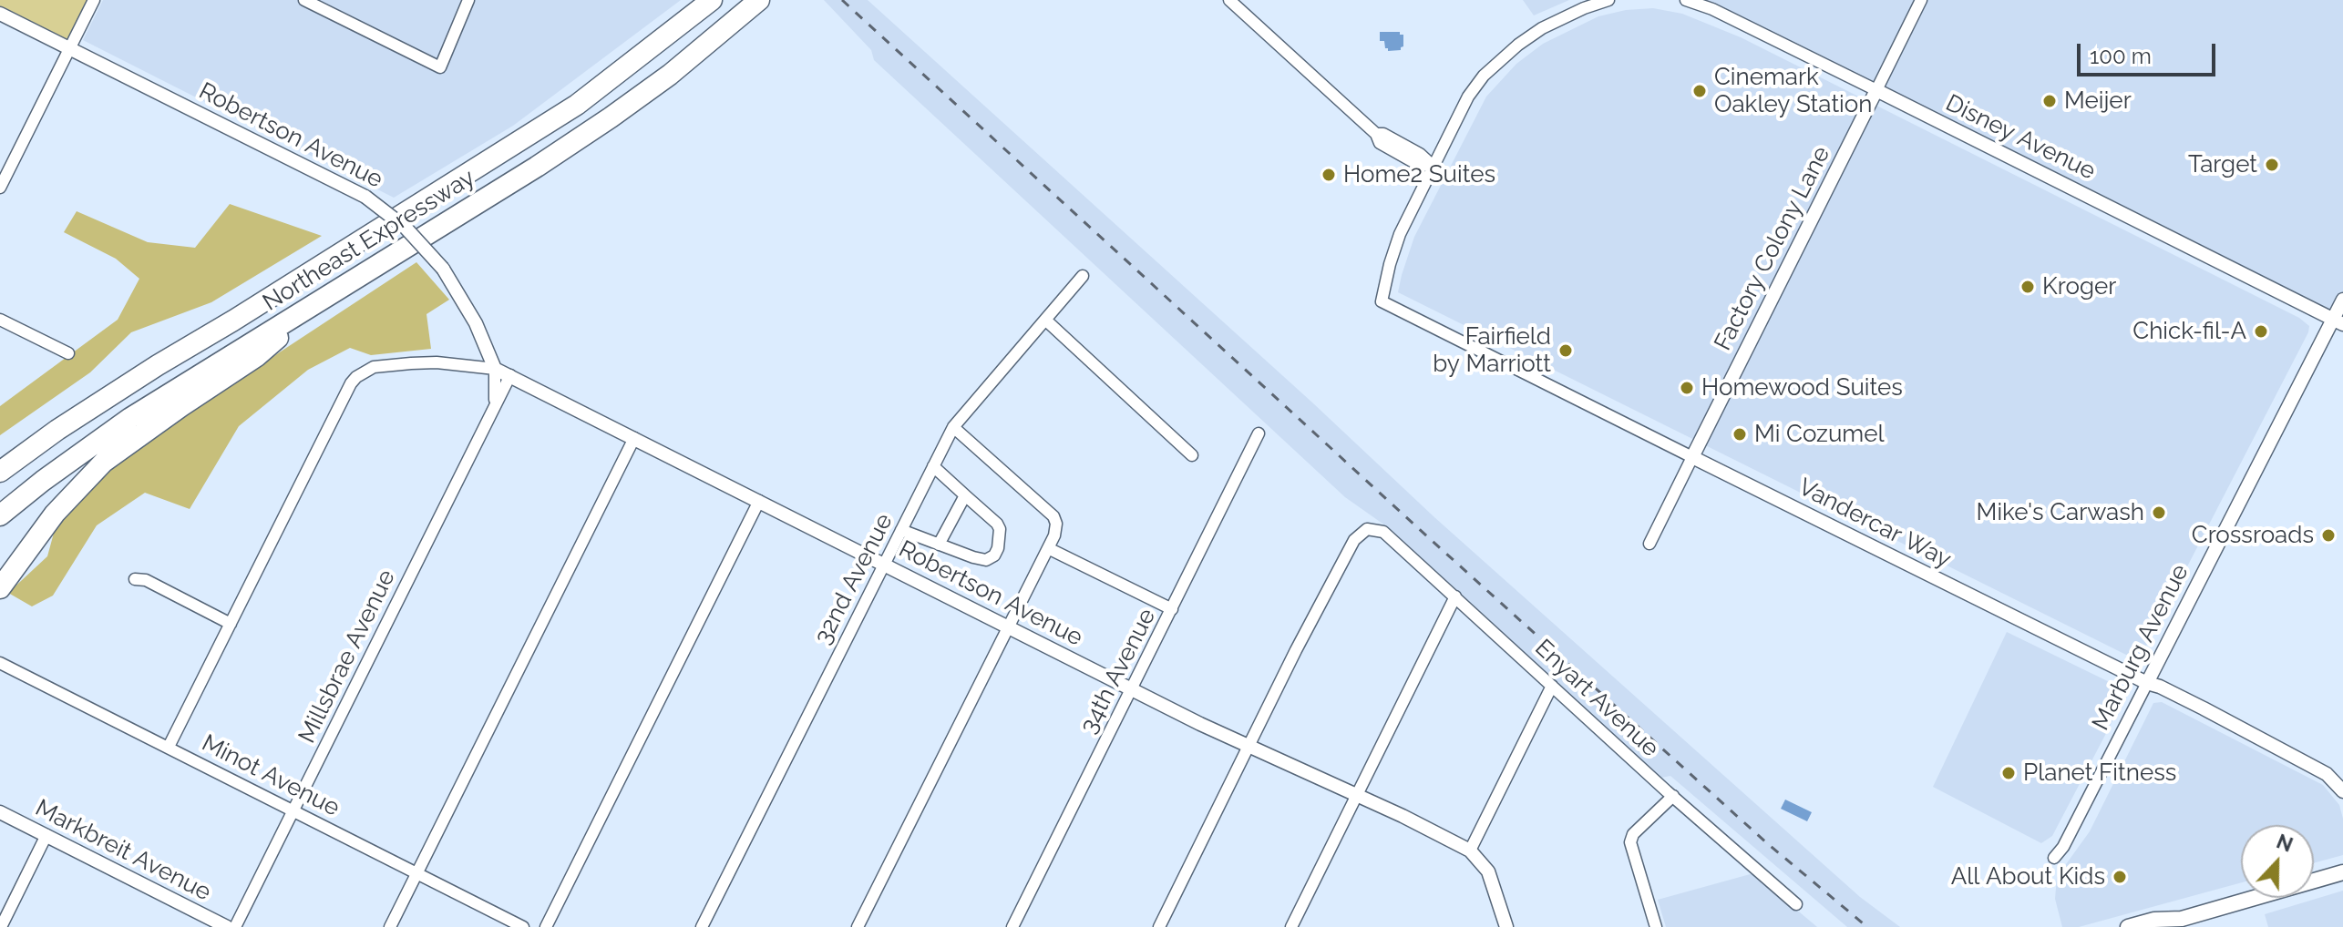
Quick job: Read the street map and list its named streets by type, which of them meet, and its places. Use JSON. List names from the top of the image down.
{
  "streets": {
    "highway": ["Northeast Expressway"],
    "street": [
      "Robertson Avenue",
      "Disney Avenue",
      "Factory Colony Lane",
      "Vandercar Way",
      "32nd Avenue",
      "Marburg Avenue",
      "Millsbrae Avenue",
      "34th Avenue",
      "Enyart Avenue",
      "Minot Avenue",
      "Markbreit Avenue"
    ]
  },
  "crossings": [
    ["Robertson Avenue", "32nd Avenue"],
    ["Robertson Avenue", "Millsbrae Avenue"],
    ["Robertson Avenue", "34th Avenue"],
    ["Robertson Avenue", "Enyart Avenue"],
    ["Robertson Avenue", "Minot Avenue"],
    ["Disney Avenue", "Factory Colony Lane"],
    ["Disney Avenue", "Marburg Avenue"],
    ["Factory Colony Lane", "Vandercar Way"],
    ["Vandercar Way", "Marburg Avenue"],
    ["Millsbrae Avenue", "Minot Avenue"]
  ],
  "places": [
    "Cinemark Oakley Station",
    "Meijer",
    "Target",
    "Home2 Suites",
    "Kroger",
    "Chick-fil-A",
    "Fairfield by Marriott",
    "Homewood Suites",
    "Mi Cozumel",
    "Mike's Carwash",
    "Crossroads",
    "Planet Fitness",
    "All About Kids"
  ],
  "scale_bar": "100 m",
  "north": "top"
}
